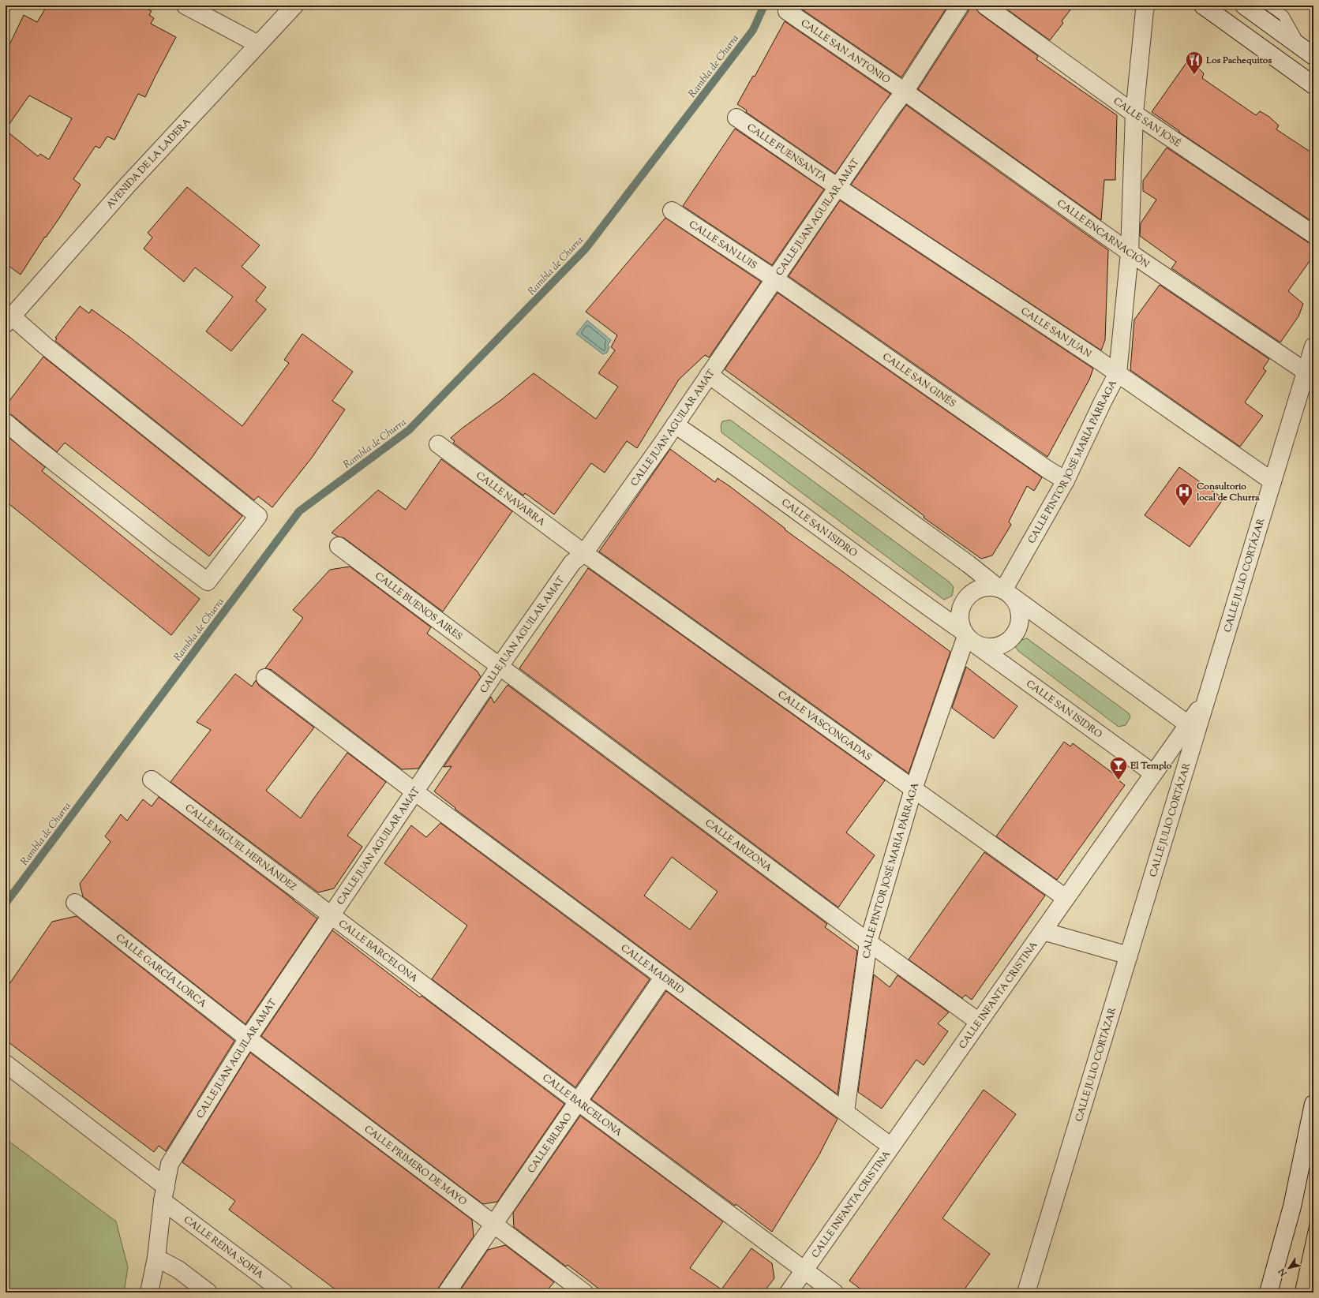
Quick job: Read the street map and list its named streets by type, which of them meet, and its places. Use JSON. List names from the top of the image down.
{
  "streets": {
    "street": [
      "CALLE SAN ANTONIO",
      "CALLE SAN JOSÉ",
      "CALLE FUENSANTA",
      "AVENIDA DE LA LADERA",
      "CALLE JUAN AGUILAR AMAT",
      "CALLE ENCARNACIÓN",
      "CALLE SAN LUIS",
      "CALLE SAN JUAN",
      "CALLE SAN GINÉS",
      "CALLE PINTOR JOSÉ MARÍA PÁRRAGA",
      "CALLE NAVARRA",
      "CALLE SAN ISIDRO",
      "CALLE JULIO CORTÁZAR",
      "CALLE BUENOS AIRES",
      "CALLE VASCONGADAS",
      "CALLE ARIZONA",
      "CALLE MIGUEL HERNÁNDEZ",
      "CALLE BARCELONA",
      "CALLE MADRID",
      "CALLE GARCÍA LORCA",
      "CALLE INFANTA CRISTINA",
      "CALLE BILBAO",
      "CALLE PRIMERO DE MAYO",
      "CALLE REINA SOFÍA"
    ]
  },
  "crossings": [
    ["CALLE SAN ANTONIO", "CALLE JUAN AGUILAR AMAT"],
    ["CALLE SAN ANTONIO", "CALLE ENCARNACIÓN"],
    ["CALLE SAN JOSÉ", "CALLE PINTOR JOSÉ MARÍA PÁRRAGA"],
    ["CALLE FUENSANTA", "CALLE JUAN AGUILAR AMAT"],
    ["CALLE FUENSANTA", "CALLE SAN JUAN"],
    ["CALLE JUAN AGUILAR AMAT", "CALLE ENCARNACIÓN"],
    ["CALLE JUAN AGUILAR AMAT", "CALLE SAN LUIS"],
    ["CALLE JUAN AGUILAR AMAT", "CALLE SAN JUAN"],
    ["CALLE JUAN AGUILAR AMAT", "CALLE SAN GINÉS"],
    ["CALLE JUAN AGUILAR AMAT", "CALLE NAVARRA"],
    ["CALLE JUAN AGUILAR AMAT", "CALLE SAN ISIDRO"],
    ["CALLE JUAN AGUILAR AMAT", "CALLE BUENOS AIRES"],
    ["CALLE JUAN AGUILAR AMAT", "CALLE VASCONGADAS"],
    ["CALLE JUAN AGUILAR AMAT", "CALLE ARIZONA"],
    ["CALLE JUAN AGUILAR AMAT", "CALLE MIGUEL HERNÁNDEZ"],
    ["CALLE JUAN AGUILAR AMAT", "CALLE BARCELONA"],
    ["CALLE JUAN AGUILAR AMAT", "CALLE MADRID"],
    ["CALLE JUAN AGUILAR AMAT", "CALLE GARCÍA LORCA"],
    ["CALLE JUAN AGUILAR AMAT", "CALLE PRIMERO DE MAYO"],
    ["CALLE JUAN AGUILAR AMAT", "CALLE REINA SOFÍA"],
    ["CALLE ENCARNACIÓN", "CALLE PINTOR JOSÉ MARÍA PÁRRAGA"],
    ["CALLE ENCARNACIÓN", "CALLE JULIO CORTÁZAR"],
    ["CALLE SAN LUIS", "CALLE SAN GINÉS"],
    ["CALLE SAN JUAN", "CALLE PINTOR JOSÉ MARÍA PÁRRAGA"],
    ["CALLE SAN JUAN", "CALLE JULIO CORTÁZAR"],
    ["CALLE SAN GINÉS", "CALLE PINTOR JOSÉ MARÍA PÁRRAGA"],
    ["CALLE PINTOR JOSÉ MARÍA PÁRRAGA", "CALLE SAN ISIDRO"],
    ["CALLE PINTOR JOSÉ MARÍA PÁRRAGA", "CALLE VASCONGADAS"],
    ["CALLE PINTOR JOSÉ MARÍA PÁRRAGA", "CALLE ARIZONA"],
    ["CALLE PINTOR JOSÉ MARÍA PÁRRAGA", "CALLE MADRID"],
    ["CALLE NAVARRA", "CALLE VASCONGADAS"],
    ["CALLE SAN ISIDRO", "CALLE INFANTA CRISTINA"],
    ["CALLE JULIO CORTÁZAR", "CALLE INFANTA CRISTINA"],
    ["CALLE BUENOS AIRES", "CALLE ARIZONA"],
    ["CALLE VASCONGADAS", "CALLE INFANTA CRISTINA"],
    ["CALLE ARIZONA", "CALLE INFANTA CRISTINA"],
    ["CALLE MIGUEL HERNÁNDEZ", "CALLE BARCELONA"],
    ["CALLE BARCELONA", "CALLE INFANTA CRISTINA"],
    ["CALLE BARCELONA", "CALLE BILBAO"],
    ["CALLE MADRID", "CALLE INFANTA CRISTINA"],
    ["CALLE MADRID", "CALLE BILBAO"],
    ["CALLE GARCÍA LORCA", "CALLE PRIMERO DE MAYO"],
    ["CALLE BILBAO", "CALLE PRIMERO DE MAYO"]
  ],
  "water": ["Rambla de Churra"],
  "places": {
    "restaurant": ["Los Pachequitos"],
    "hospital": ["Consultorio local de Churra"],
    "bar": ["El Templo"]
  },
  "north": "bottom left"
}
